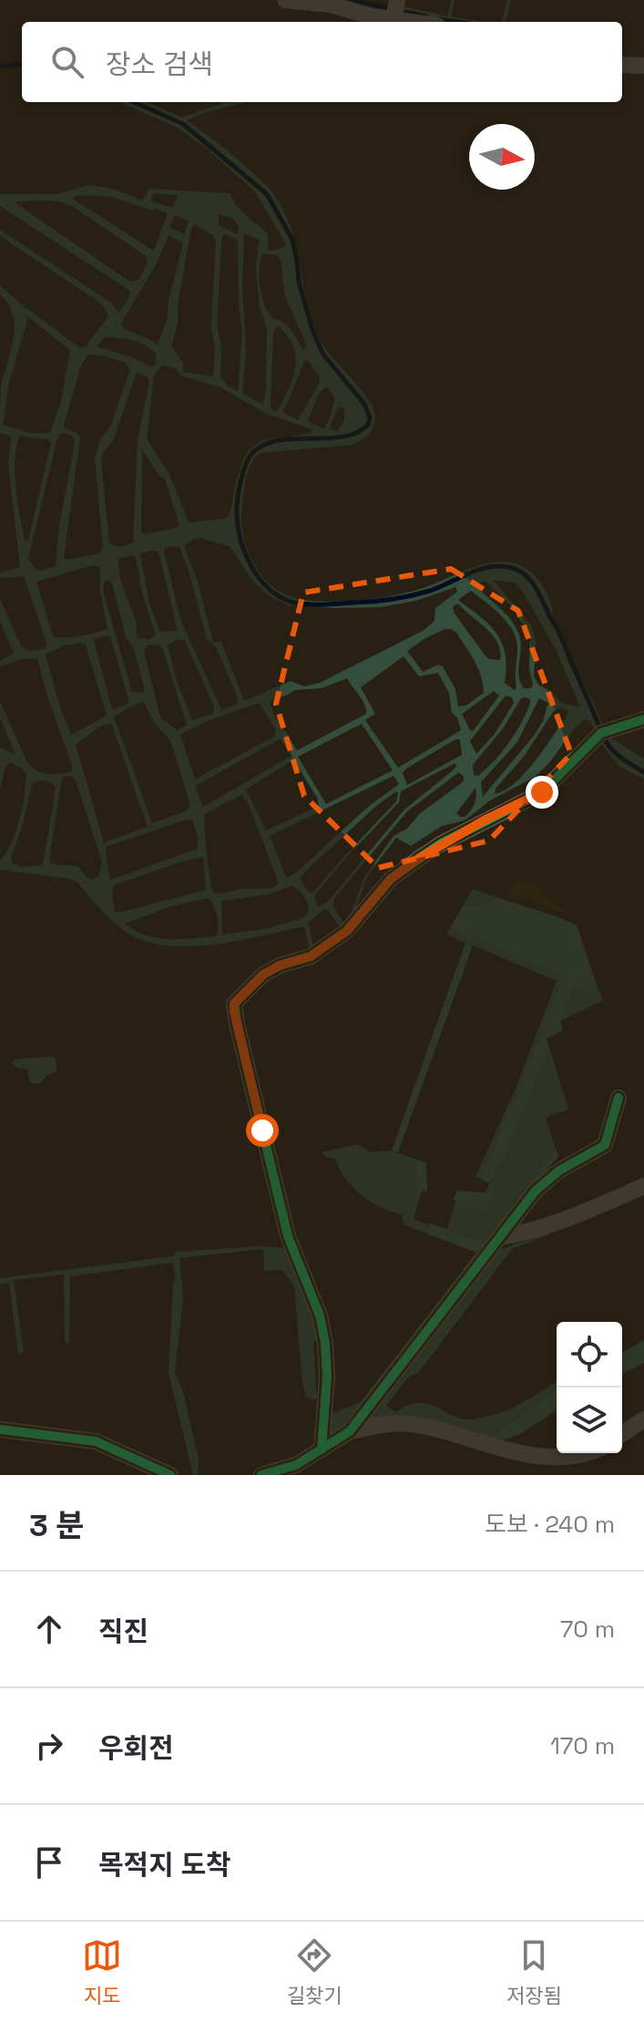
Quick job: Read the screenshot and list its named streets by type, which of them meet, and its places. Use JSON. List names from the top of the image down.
{
  "north": "right",
  "page": {
    "search": "장소 검색",
    "heading": ["3 분", "도보 · 240 m"],
    "list": [
      ["직진", "70 m"],
      ["우회전", "170 m"],
      "목적지 도착"
    ],
    "nav": ["지도", "길찾기", "저장됨"]
  }
}
